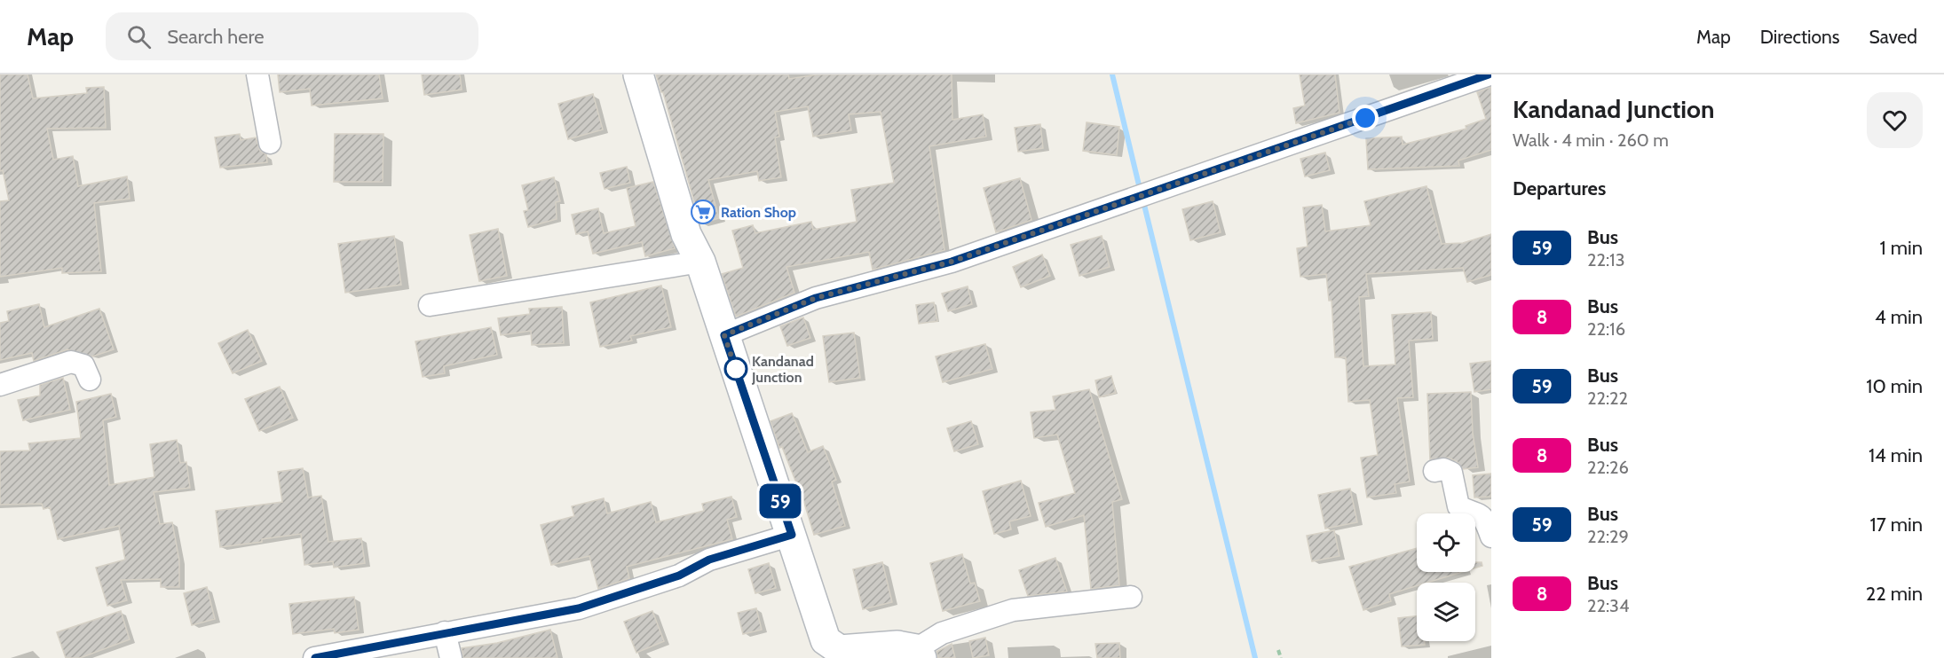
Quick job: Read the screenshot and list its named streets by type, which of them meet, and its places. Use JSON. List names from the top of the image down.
{
  "places": {
    "supermarket": ["Ration Shop"],
    "other": ["Kandanad Junction"]
  },
  "lines": ["bus line 59"],
  "page": {
    "header": "Map",
    "search": "Search here",
    "nav": ["Map", "Directions", "Saved"],
    "on_map": "59",
    "heading": [
      ["Kandanad Junction", "Walk · 4 min · 260 m"],
      "Departures"
    ],
    "list": [
      {
        "mark": "59",
        "name": "Bus",
        "note": "22:13",
        "value": "1 min"
      },
      {
        "mark": "8",
        "name": "Bus",
        "note": "22:16",
        "value": "4 min"
      },
      {
        "mark": "59",
        "name": "Bus",
        "note": "22:22",
        "value": "10 min"
      },
      {
        "mark": "8",
        "name": "Bus",
        "note": "22:26",
        "value": "14 min"
      },
      {
        "mark": "59",
        "name": "Bus",
        "note": "22:29",
        "value": "17 min"
      },
      {
        "mark": "8",
        "name": "Bus",
        "note": "22:34",
        "value": "22 min"
      }
    ]
  }
}
